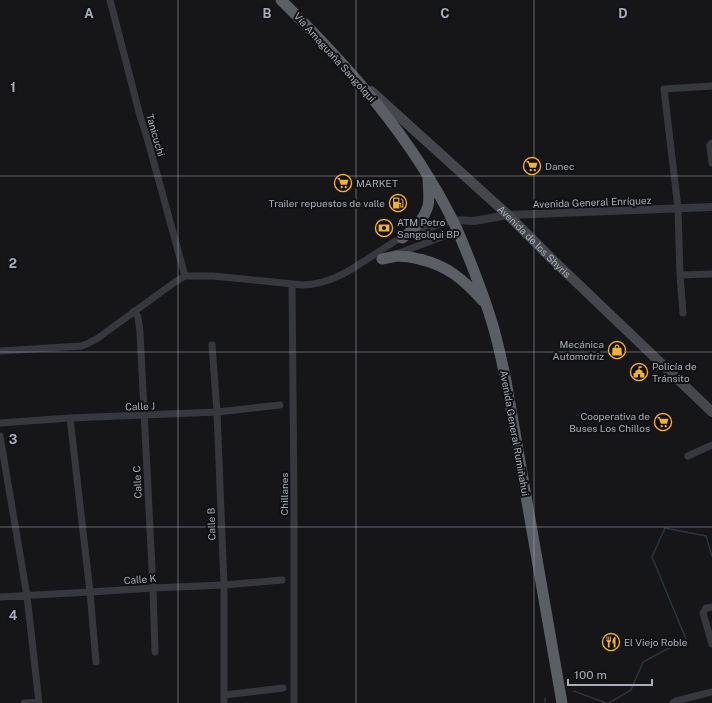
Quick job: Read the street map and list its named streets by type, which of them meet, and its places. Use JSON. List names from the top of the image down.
{
  "streets": {
    "highway": ["Vía Amaguaña Sangolquí", "Avenida General Rumiñahui"],
    "main road": ["Avenida de los Shyris"],
    "street": [
      "Tanicuchi",
      "Avenida General Enríquez",
      "Calle J",
      "Calle C",
      "Chillanes",
      "Calle B",
      "Calle K"
    ]
  },
  "crossings": [
    ["Vía Amaguaña Sangolquí", "Avenida de los Shyris"],
    ["Vía Amaguaña Sangolquí", "Avenida General Rumiñahui"],
    ["Tanicuchi", "Avenida General Enríquez"],
    ["Avenida General Enríquez", "Avenida de los Shyris"],
    ["Avenida General Enríquez", "Avenida General Rumiñahui"],
    ["Avenida General Enríquez", "Chillanes"],
    ["Calle J", "Calle C"],
    ["Calle J", "Calle B"],
    ["Calle C", "Calle K"],
    ["Calle B", "Calle K"]
  ],
  "places": {
    "supermarket": ["Danec", "MARKET", "Cooperativa de Buses Los Chillos"],
    "fuel station": ["Trailer repuestos de valle"],
    "bank": ["ATM Petro Sangolqui BP"],
    "shop": ["Mecánica Automotriz"],
    "public building": ["Policía de Tránsito"],
    "restaurant": ["El Viejo Roble"]
  },
  "scale_bar": "100 m",
  "grid": {
    "columns": [
      "A",
      "B",
      "C",
      "D"
    ],
    "rows": [
      "1",
      "2",
      "3",
      "4"
    ]
  }
}
